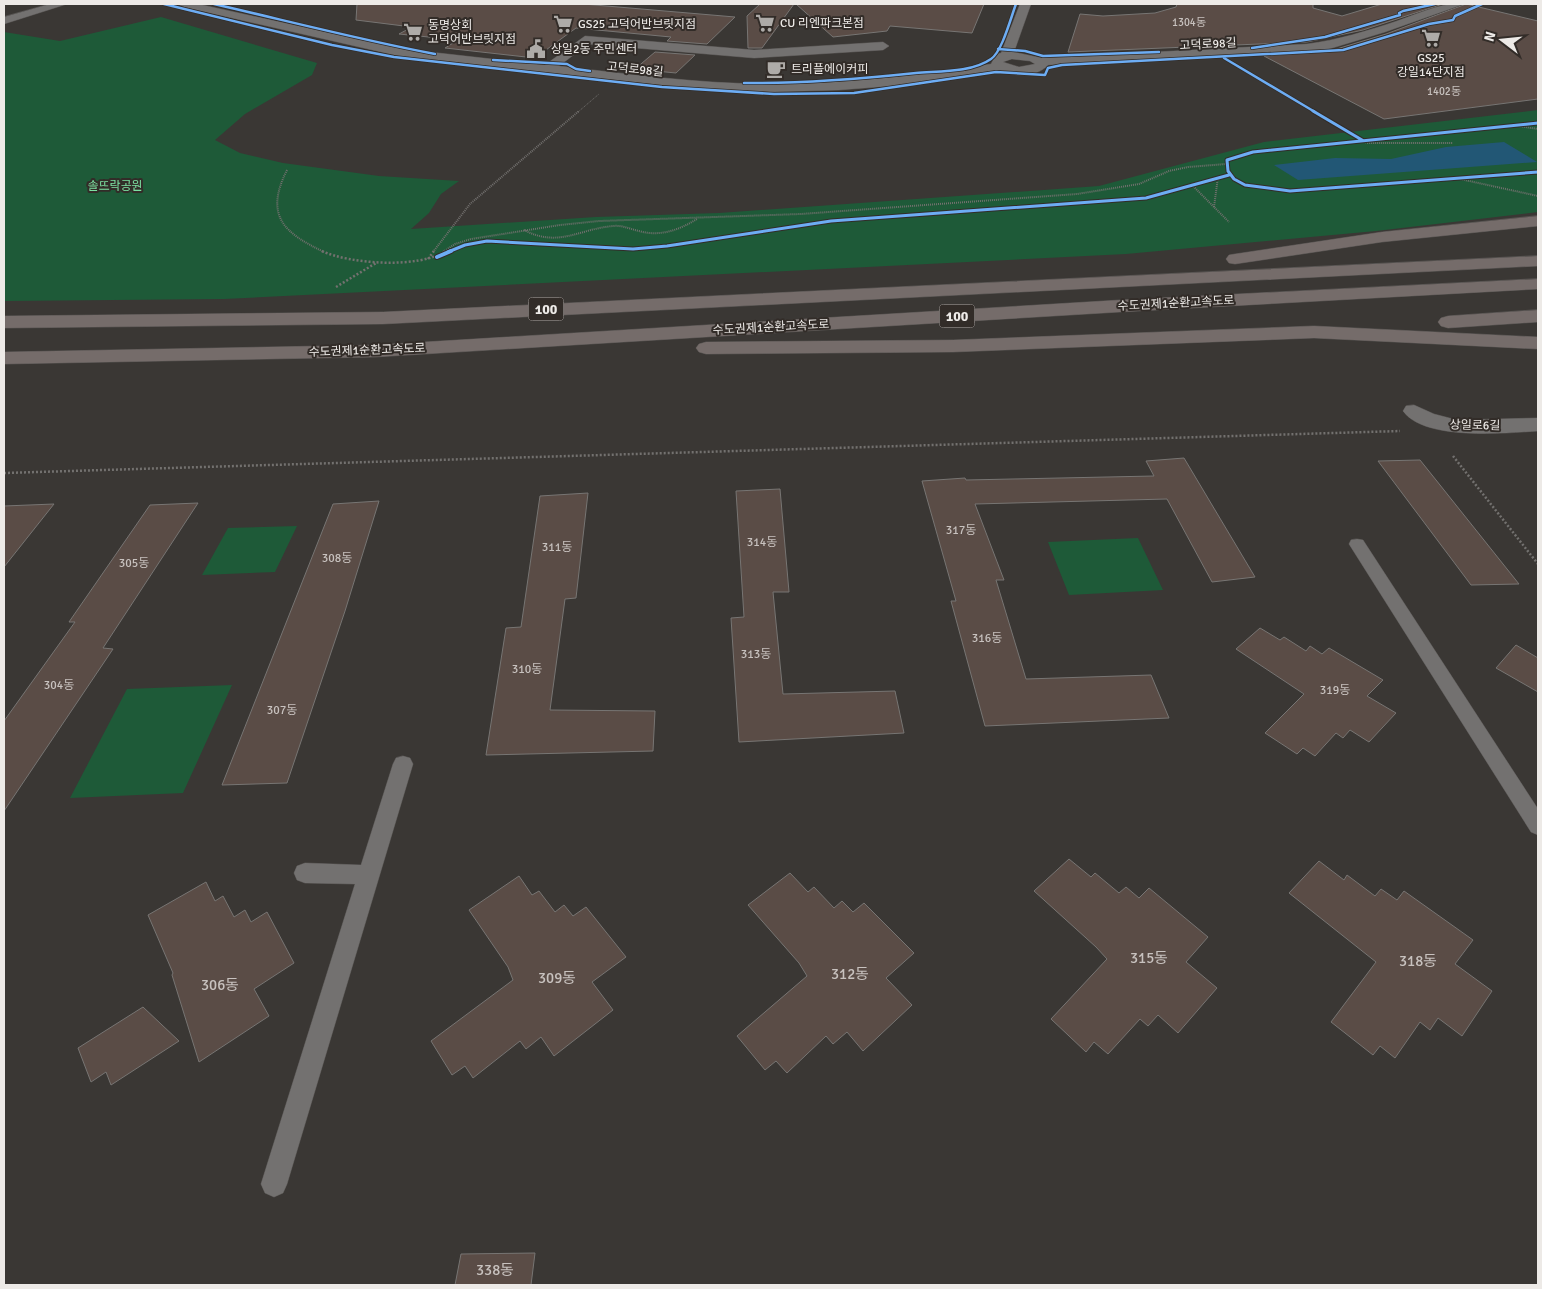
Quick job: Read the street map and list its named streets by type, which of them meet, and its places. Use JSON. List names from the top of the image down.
{
  "streets": {
    "highway": ["수도권제1순환고속도로", "100"],
    "street": ["고덕로98길", "상일로6길"]
  },
  "parks": ["솔뜨락공원"],
  "places": {
    "supermarket": [
      "CU 리엔파크본점",
      "GS25 고덕어반브릿지점",
      "동명상회 고덕어반브릿지점",
      "GS25 강일14단지점"
    ],
    "public building": ["상일2동 주민센터"],
    "cafe": ["트리플에이커피"]
  },
  "house_numbers": [
    "1304동",
    "1402동",
    "317동",
    "314동",
    "311동",
    "308동",
    "305동",
    "316동",
    "313동",
    "310동",
    "304동",
    "319동",
    "307동",
    "315동",
    "318동",
    "312동",
    "309동",
    "306동",
    "338동"
  ],
  "north": "left"
}
